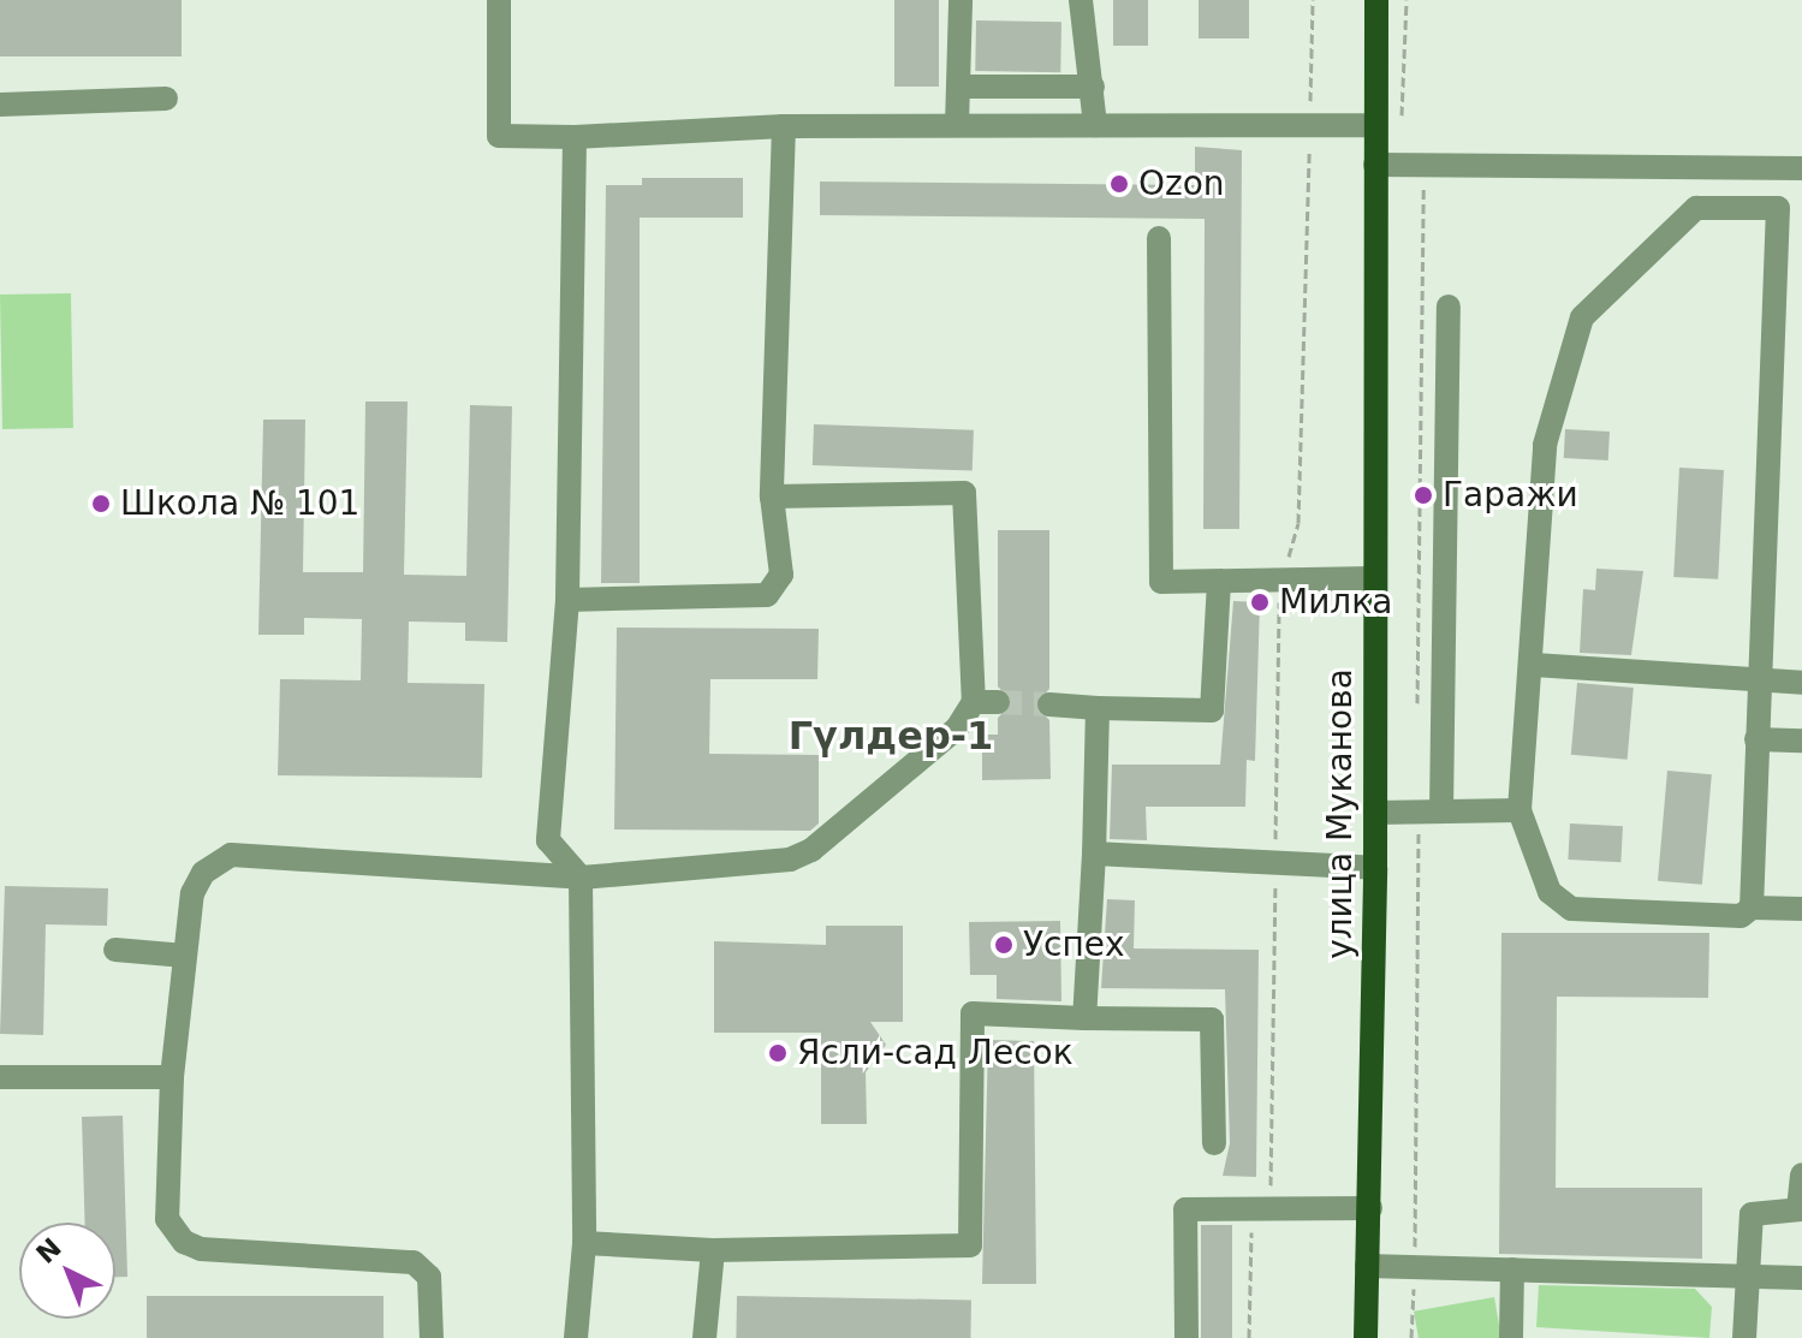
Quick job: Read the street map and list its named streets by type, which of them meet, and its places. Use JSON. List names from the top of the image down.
{
  "streets": {
    "main road": ["улица Муканова"]
  },
  "districts": ["Гүлдер-1"],
  "places": [
    "Ozon",
    "Гаражи",
    "Школа № 101",
    "Милка",
    "Успех",
    "Ясли-сад Лесок"
  ],
  "north": "top left"
}
